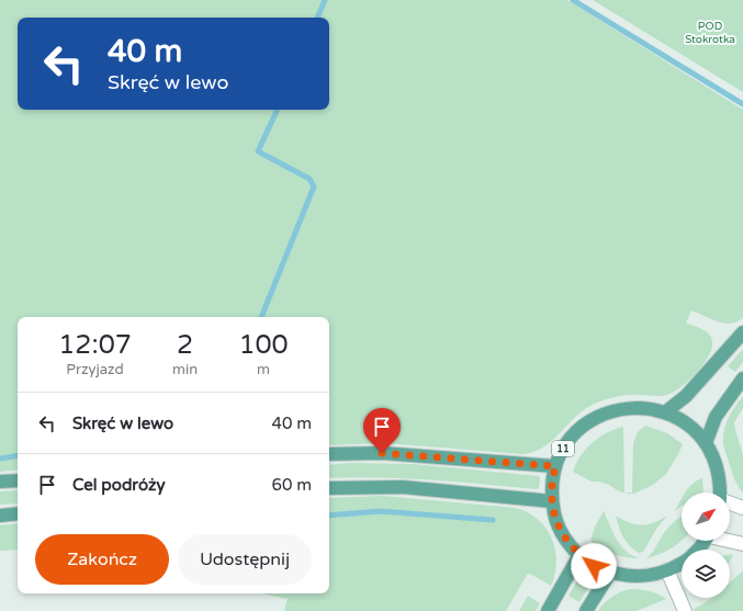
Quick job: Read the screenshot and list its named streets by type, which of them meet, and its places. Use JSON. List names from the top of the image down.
{
  "streets": {
    "main road": ["11"]
  },
  "parks": ["POD Stokrotka"],
  "north": "top right",
  "page": {
    "turn": ["40 m", "Skręć w lewo"],
    "eta": [
      "12:07",
      "Przyjazd",
      "2",
      "min",
      "100",
      "m"
    ],
    "list": [
      {
        "name": "Skręć w lewo",
        "value": "40 m"
      },
      {
        "name": "Cel podróży",
        "value": "60 m"
      }
    ],
    "buttons": ["Zakończ", "Udostępnij"]
  }
}
